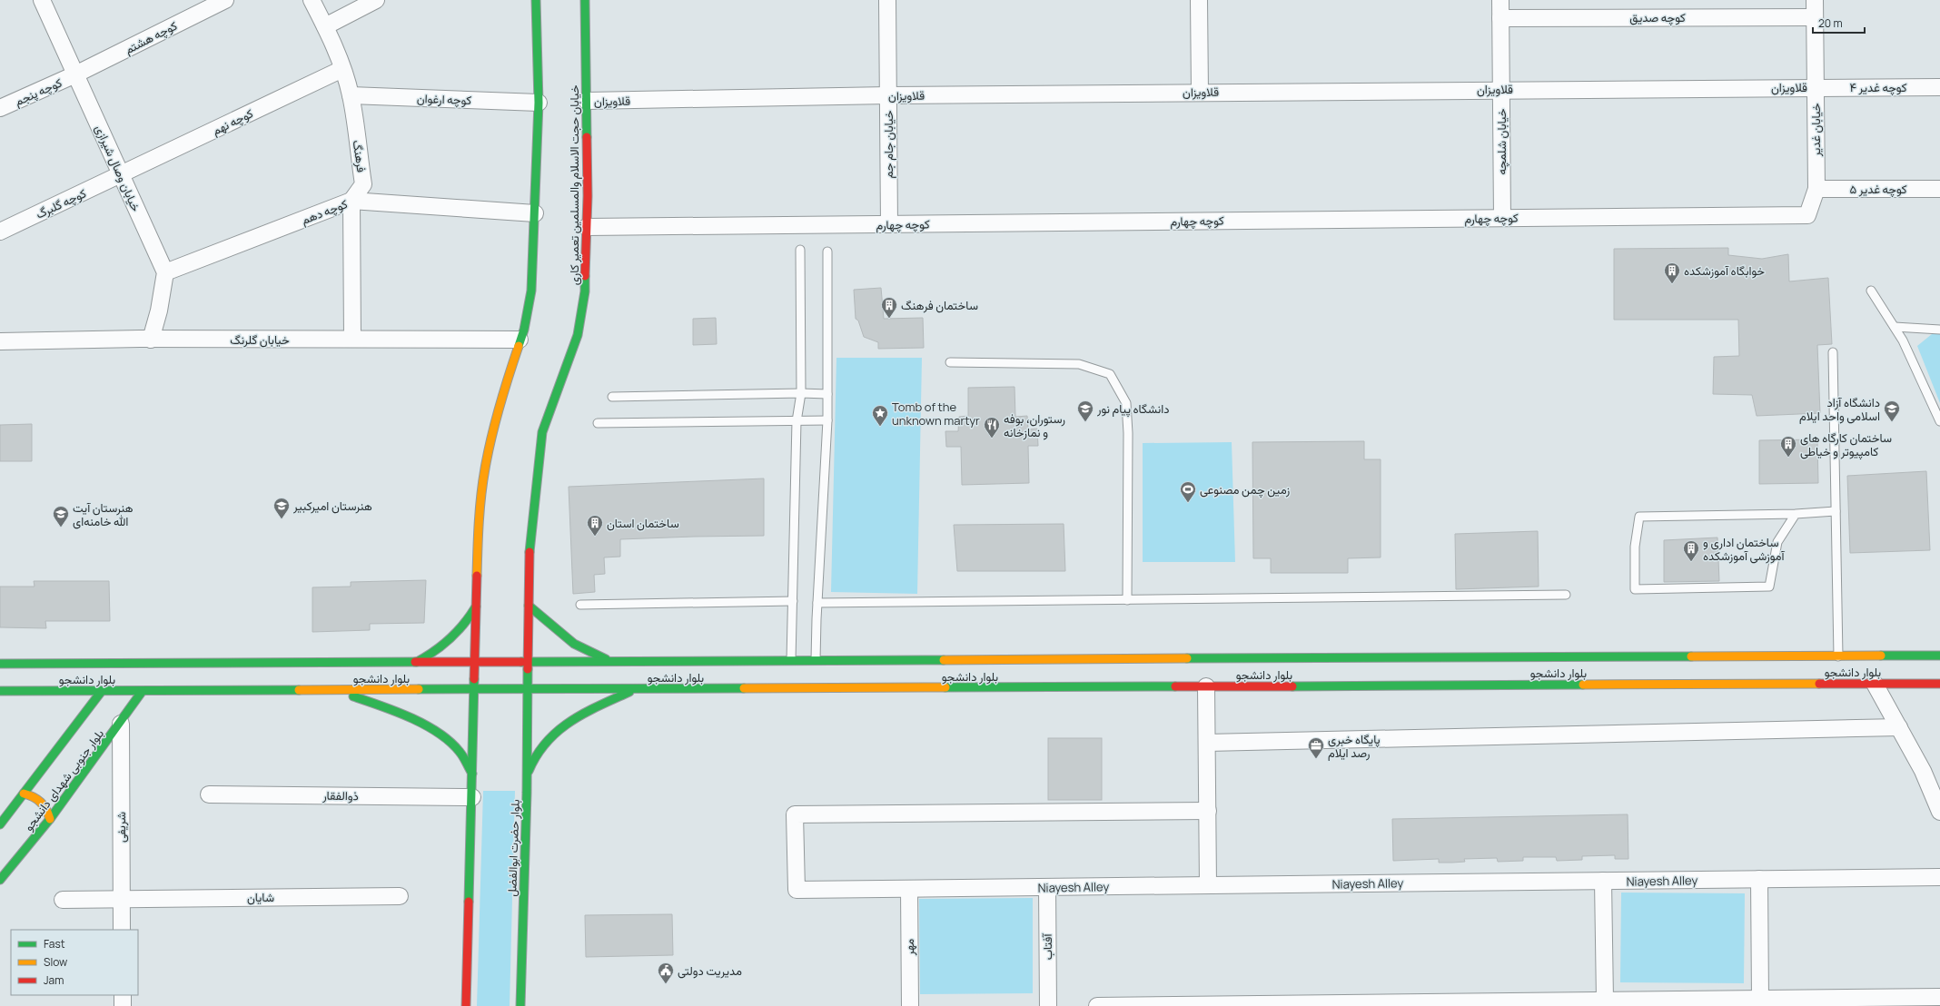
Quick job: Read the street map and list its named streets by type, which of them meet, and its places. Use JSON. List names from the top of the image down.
{
  "streets": {
    "main road": [
      "خیابان حجت الاسلام والمسلمین تعمیر کاری",
      "بلوار دانشجو",
      "بلوار جنوبی شهدای دانشجو",
      "بلوار حضرت ابوالفضل"
    ],
    "street": [
      "کوچه صدیق",
      "کوچه هشتم",
      "قلاویزان",
      "کوچه غدیر ۴",
      "کوچه پنجم",
      "کوچه ارغوان",
      "کوچه نهم",
      "خیابان غدیر",
      "خیابان شلمچه",
      "خیابان جام جم",
      "فرهنگ",
      "خیابان وصال شیرازی",
      "کوچه غدیر ۵",
      "کوچه گلبرگ",
      "کوچه دهم",
      "کوچه چهارم",
      "خیابان گلرنگ",
      "ذوالفقار",
      "شریفی",
      "Niayesh Alley",
      "شایان",
      "مهر",
      "آفتاب"
    ]
  },
  "crossings": [
    ["کوچه صدیق", "خیابان غدیر"],
    ["کوچه صدیق", "خیابان شلمچه"],
    ["کوچه هشتم", "کوچه پنجم"],
    ["کوچه هشتم", "خیابان وصال شیرازی"],
    ["قلاویزان", "کوچه غدیر ۴"],
    ["قلاویزان", "خیابان غدیر"],
    ["قلاویزان", "خیابان شلمچه"],
    ["قلاویزان", "خیابان جام جم"],
    ["قلاویزان", "خیابان حجت الاسلام والمسلمین تعمیر کاری"],
    ["کوچه غدیر ۴", "خیابان غدیر"],
    ["کوچه پنجم", "خیابان وصال شیرازی"],
    ["کوچه ارغوان", "فرهنگ"],
    ["کوچه نهم", "فرهنگ"],
    ["کوچه نهم", "خیابان وصال شیرازی"],
    ["کوچه نهم", "کوچه گلبرگ"],
    ["خیابان غدیر", "کوچه غدیر ۵"],
    ["خیابان غدیر", "کوچه چهارم"],
    ["خیابان شلمچه", "کوچه چهارم"],
    ["خیابان جام جم", "کوچه چهارم"],
    ["فرهنگ", "کوچه دهم"],
    ["خیابان وصال شیرازی", "کوچه گلبرگ"],
    ["خیابان وصال شیرازی", "کوچه دهم"],
    ["خیابان حجت الاسلام والمسلمین تعمیر کاری", "کوچه چهارم"],
    ["خیابان حجت الاسلام والمسلمین تعمیر کاری", "بلوار دانشجو"],
    ["خیابان حجت الاسلام والمسلمین تعمیر کاری", "بلوار حضرت ابوالفضل"],
    ["بلوار دانشجو", "بلوار جنوبی شهدای دانشجو"],
    ["بلوار دانشجو", "بلوار حضرت ابوالفضل"],
    ["بلوار جنوبی شهدای دانشجو", "شریفی"],
    ["شریفی", "شایان"],
    ["Niayesh Alley", "مهر"],
    ["Niayesh Alley", "آفتاب"]
  ],
  "places": {
    "building": [
      "خوابگاه آموزشکده",
      "ساختمان فرهنگ",
      "ساختمان کارگاه های کامپیوتر و خیاطی",
      "ساختمان استان",
      "ساختمان اداری و آموزشی آموزشکده"
    ],
    "school or university": [
      "دانشگاه پیام نور",
      "دانشگاه آزاد اسلامی واحد ایلام",
      "هنرستان امیرکبیر",
      "هنرستان آیت الله خامنه‌ای"
    ],
    "place": ["Tomb of the unknown martyr"],
    "restaurant": ["رستوران، بوفه و نمازخانه"],
    "sports": ["زمین چمن مصنوعی"],
    "office": ["پایگاه خبری رصد ایلام"],
    "public building": ["مدیریت دولتی"]
  },
  "legend": ["Fast", "Slow", "Jam"],
  "scale_bar": "20 m"
}
